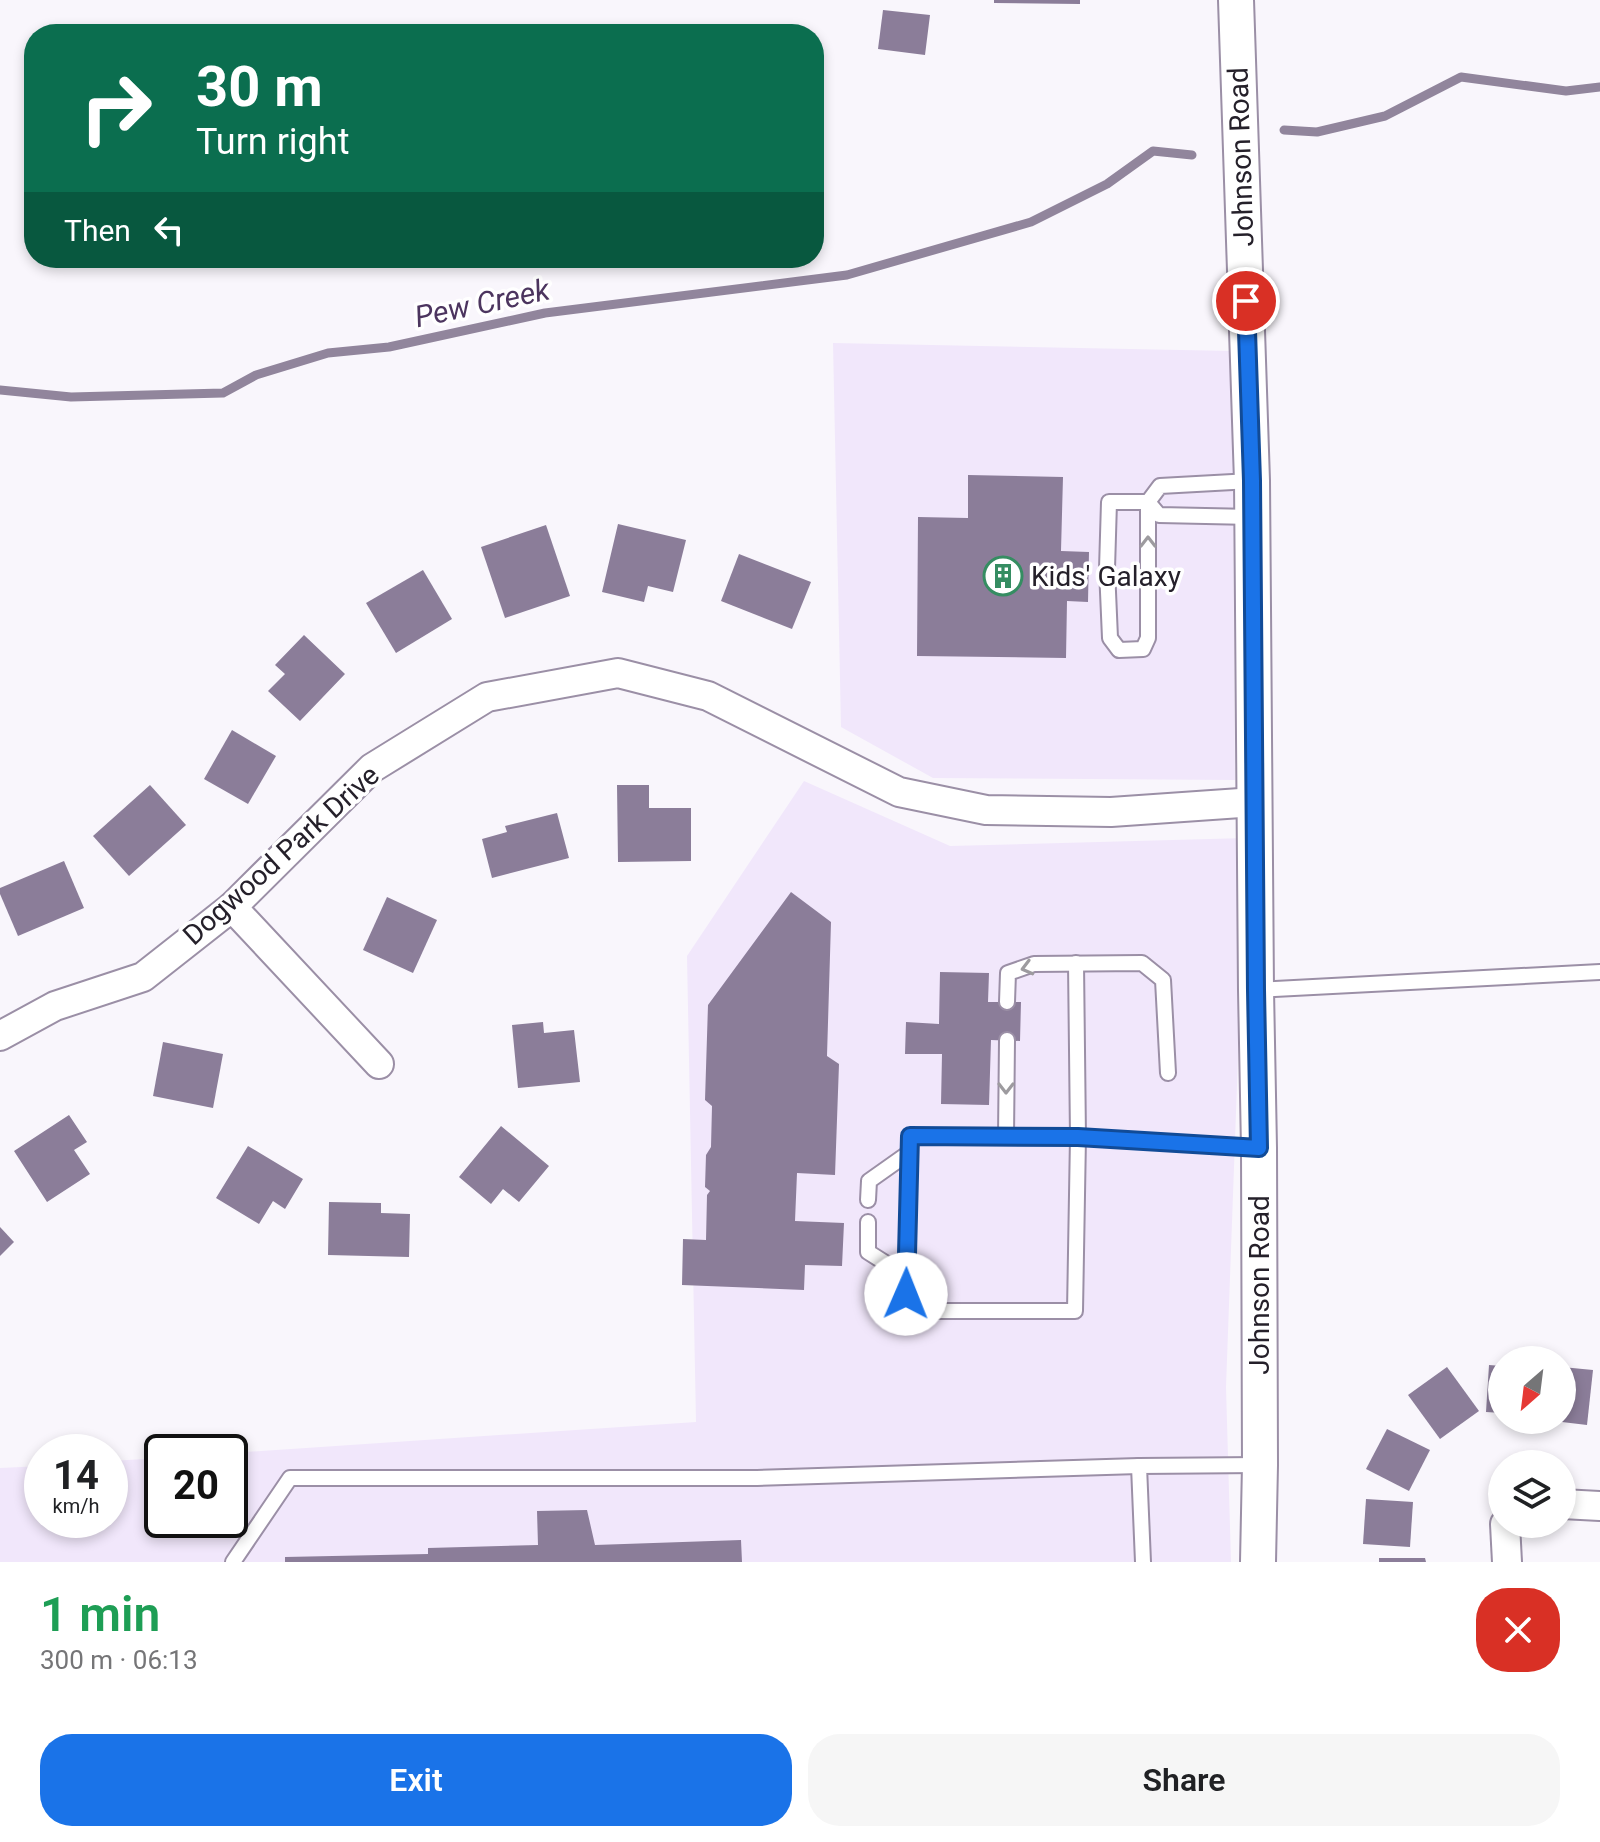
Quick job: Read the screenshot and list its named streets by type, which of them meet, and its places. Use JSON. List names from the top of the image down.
{
  "streets": {
    "street": ["Johnson Road", "Dogwood Park Drive"]
  },
  "crossings": [
    ["Johnson Road", "Dogwood Park Drive"]
  ],
  "water": ["Pew Creek"],
  "places": {
    "building": ["Kids' Galaxy"]
  },
  "north": "bottom left",
  "page": {
    "turn": ["30 m", "Turn right"],
    "then": "Then",
    "speed": "14 km/h",
    "limit": "20",
    "heading": ["1 min", "300 m · 06:13"],
    "buttons": ["Exit", "Share"]
  }
}
